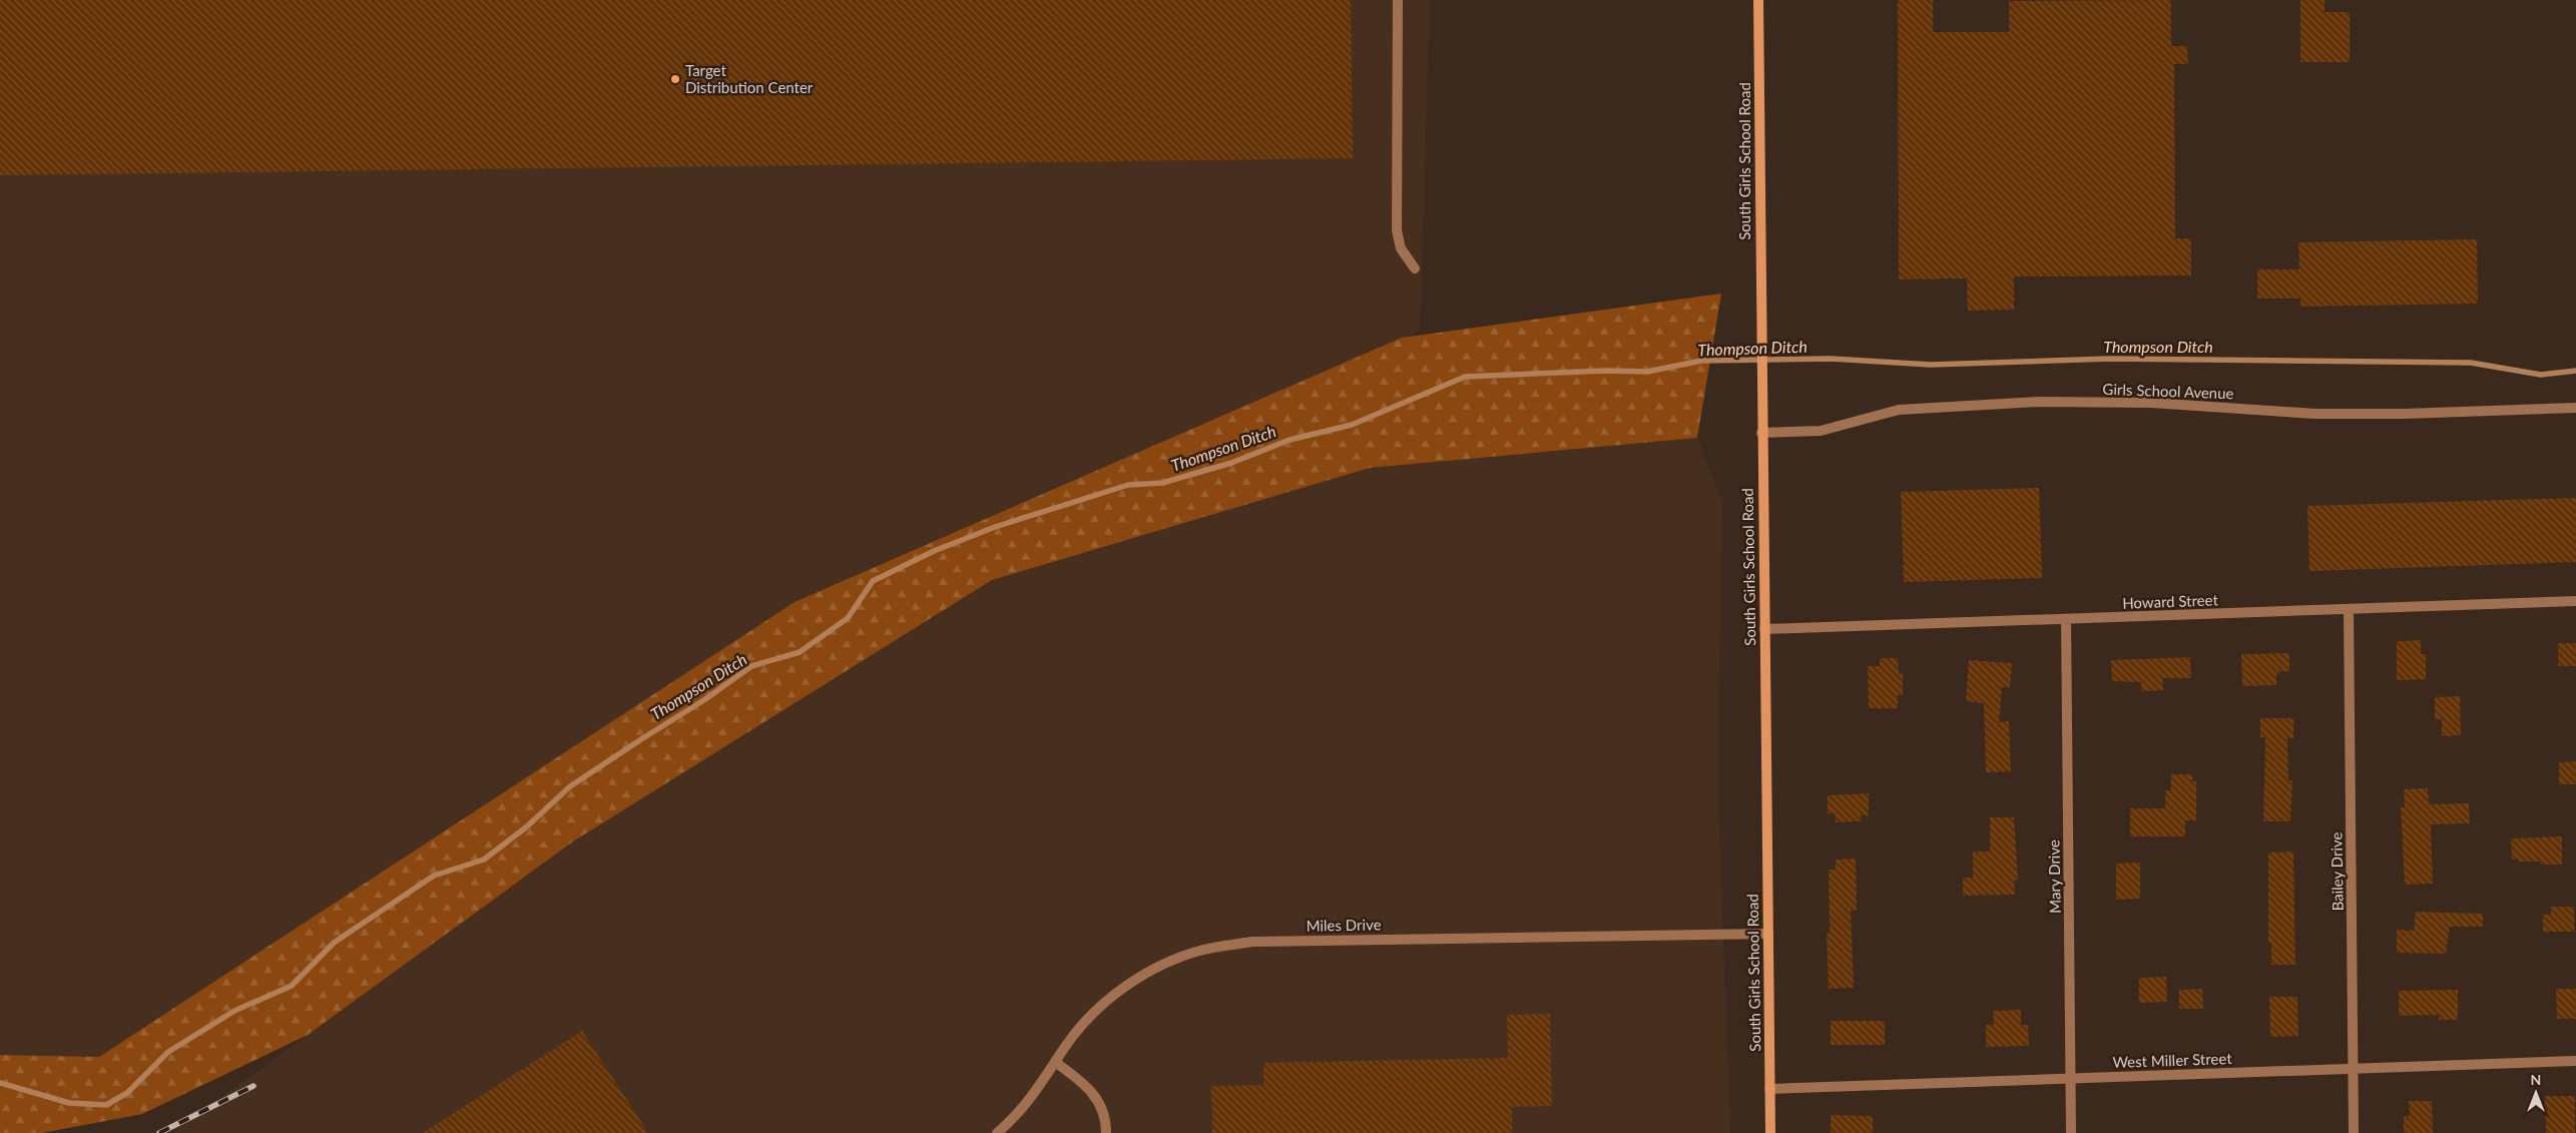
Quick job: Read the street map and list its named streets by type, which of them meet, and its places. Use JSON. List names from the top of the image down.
{
  "streets": {
    "main road": ["South Girls School Road"],
    "street": [
      "Girls School Avenue",
      "Howard Street",
      "Bailey Drive",
      "Mary Drive",
      "Miles Drive",
      "West Miller Street"
    ]
  },
  "crossings": [
    ["South Girls School Road", "Girls School Avenue"],
    ["South Girls School Road", "Howard Street"],
    ["South Girls School Road", "Miles Drive"],
    ["South Girls School Road", "West Miller Street"],
    ["Howard Street", "Bailey Drive"],
    ["Howard Street", "Mary Drive"],
    ["Bailey Drive", "West Miller Street"],
    ["Mary Drive", "West Miller Street"]
  ],
  "water": ["Thompson Ditch"],
  "places": ["Target Distribution Center"],
  "north": "top"
}
